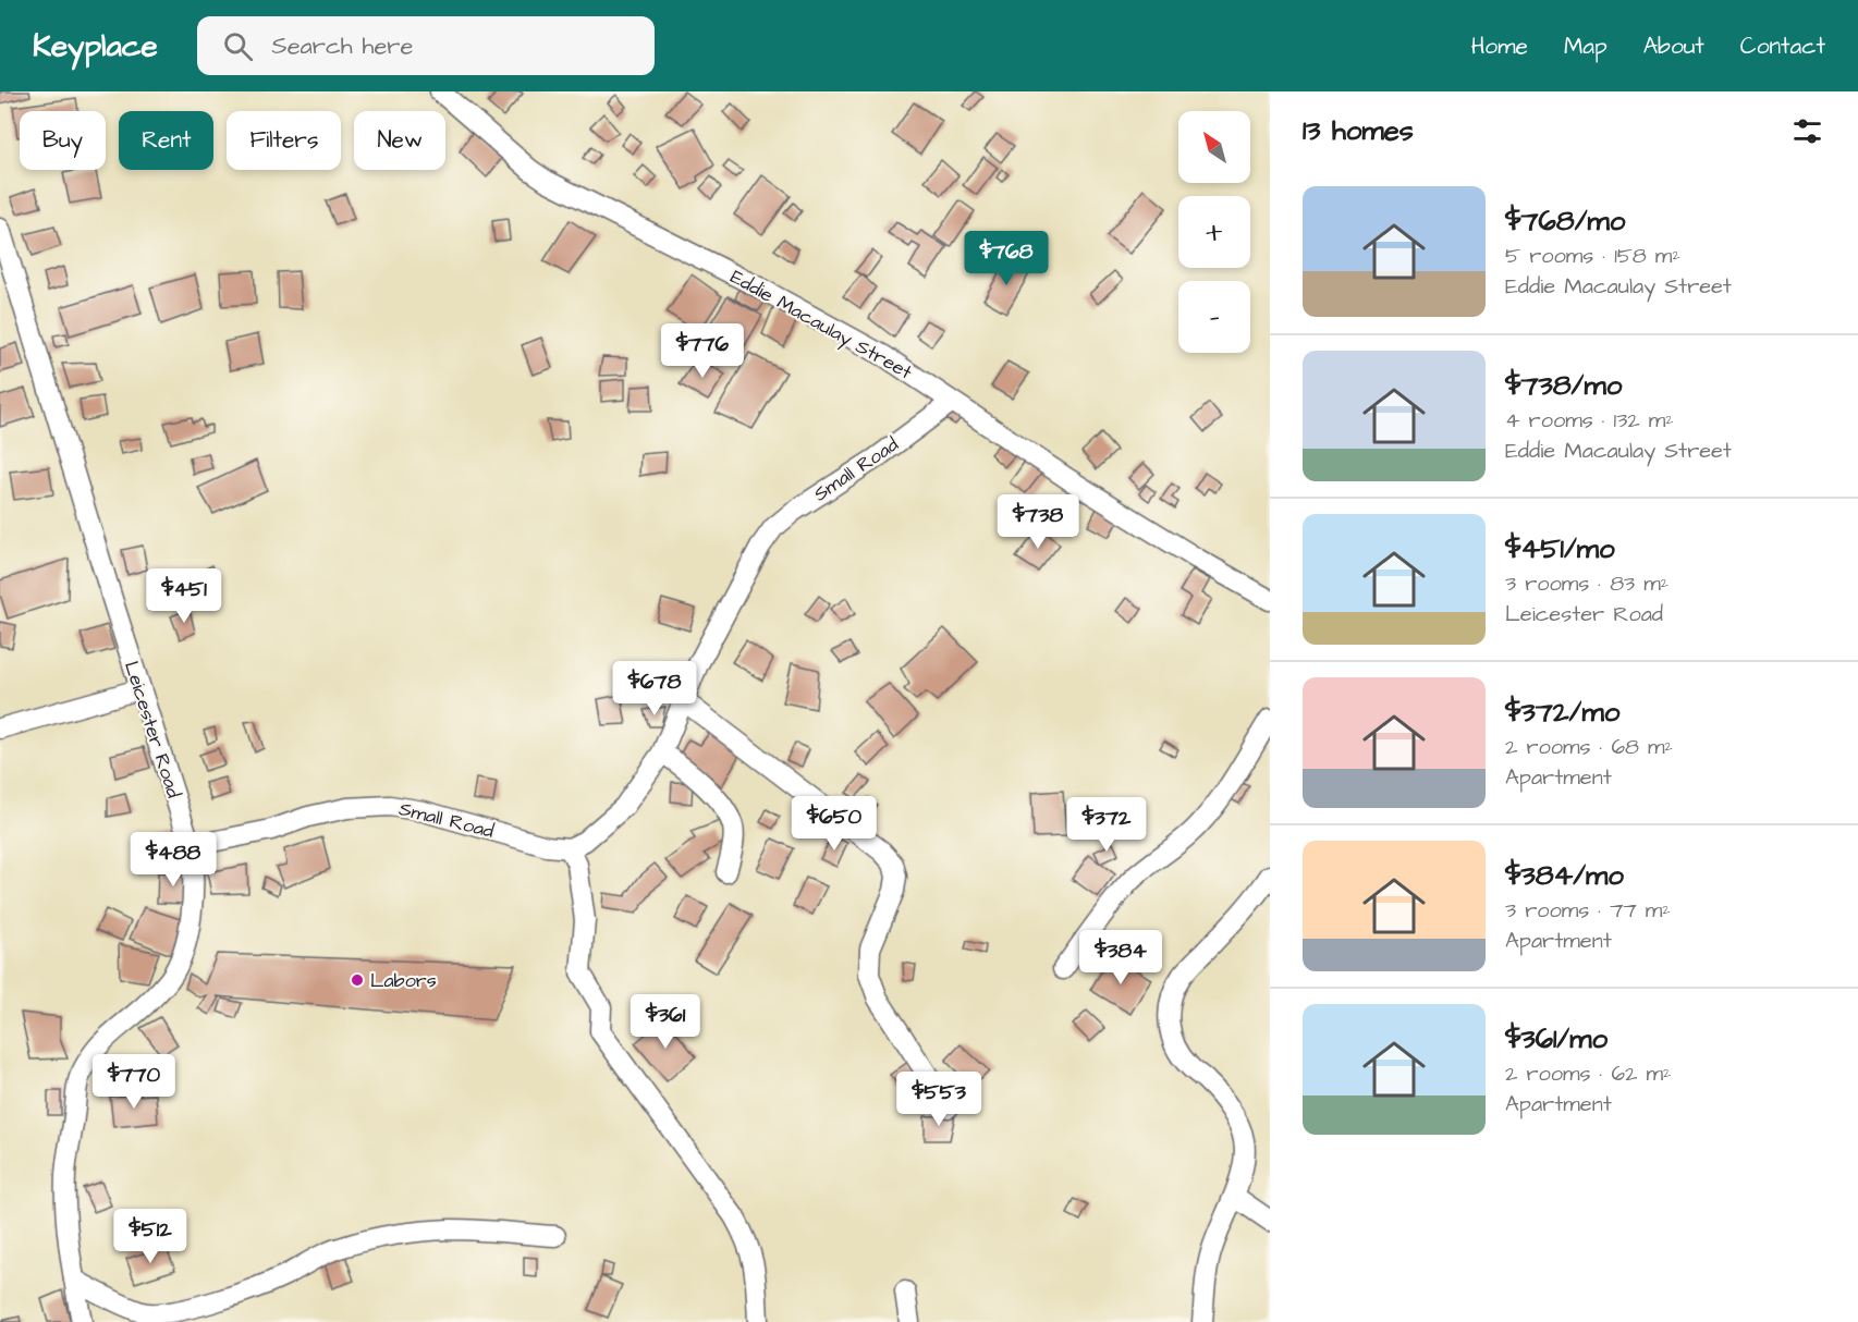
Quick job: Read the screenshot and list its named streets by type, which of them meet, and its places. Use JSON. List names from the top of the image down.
{
  "streets": {
    "street": ["Eddie Macaulay Street", "Small Road", "Leicester Road"]
  },
  "crossings": [
    ["Eddie Macaulay Street", "Small Road"],
    ["Small Road", "Leicester Road"]
  ],
  "places": ["Labors"],
  "north": "top left",
  "page": {
    "header": "Keyplace",
    "search": "Search here",
    "nav": [
      "Home",
      "Map",
      "About",
      "Contact"
    ],
    "heading": "13 homes",
    "map_buttons": ["+", "−"],
    "chip": [
      "Buy",
      "Rent",
      "Filters",
      "New"
    ],
    "list": [
      {
        "name": "$768/mo",
        "note": "5 rooms · 158 m² · Eddie Macaulay Street"
      },
      {
        "name": "$738/mo",
        "note": "4 rooms · 132 m² · Eddie Macaulay Street"
      },
      {
        "name": "$451/mo",
        "note": "3 rooms · 83 m² · Leicester Road"
      },
      {
        "name": "$372/mo",
        "note": "2 rooms · 68 m² · Apartment"
      },
      {
        "name": "$384/mo",
        "note": "3 rooms · 77 m² · Apartment"
      },
      {
        "name": "$361/mo",
        "note": "2 rooms · 62 m² · Apartment"
      }
    ],
    "price": [
      "$768",
      "$776",
      "$738",
      "$451",
      "$678",
      "$650",
      "$372",
      "$488",
      "$384",
      "$361",
      "$770",
      "$553",
      "$512"
    ]
  }
}
